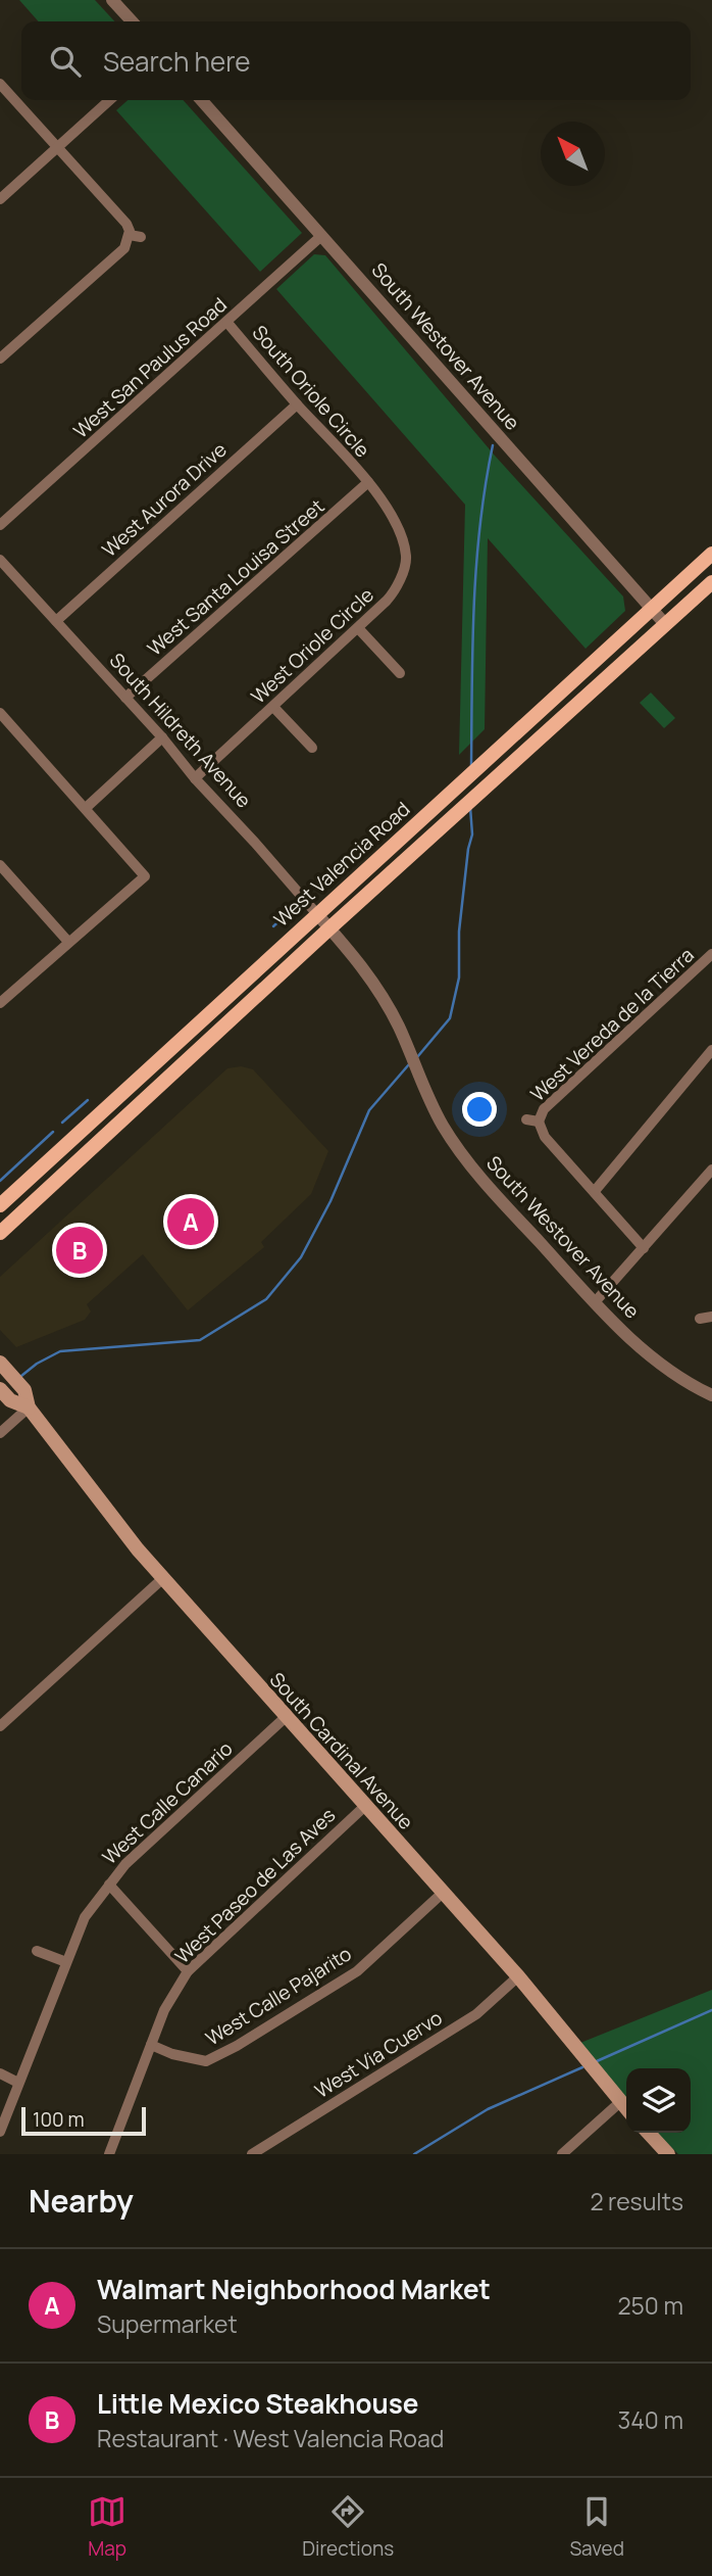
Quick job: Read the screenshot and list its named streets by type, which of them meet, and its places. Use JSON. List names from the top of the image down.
{
  "streets": {
    "main road": ["West Valencia Road", "South Cardinal Avenue"],
    "street": [
      "South Westover Avenue",
      "West San Paulus Road",
      "South Oriole Circle",
      "West Aurora Drive",
      "West Santa Louisa Street",
      "West Oriole Circle",
      "South Hildreth Avenue",
      "West Vereda de la Tierra",
      "West Calle Canario",
      "West Paseo de Las Aves",
      "West Calle Pajarito",
      "West Via Cuervo"
    ]
  },
  "crossings": [
    ["South Westover Avenue", "West San Paulus Road"],
    ["South Westover Avenue", "South Hildreth Avenue"],
    ["South Westover Avenue", "West Valencia Road"],
    ["West San Paulus Road", "South Oriole Circle"],
    ["South Oriole Circle", "West Aurora Drive"],
    ["South Oriole Circle", "West Santa Louisa Street"],
    ["South Oriole Circle", "West Oriole Circle"],
    ["West Aurora Drive", "South Hildreth Avenue"],
    ["West Santa Louisa Street", "West Oriole Circle"],
    ["West Santa Louisa Street", "South Hildreth Avenue"],
    ["West Oriole Circle", "South Hildreth Avenue"],
    ["South Hildreth Avenue", "West Valencia Road"],
    ["South Cardinal Avenue", "West Calle Canario"],
    ["South Cardinal Avenue", "West Paseo de Las Aves"],
    ["South Cardinal Avenue", "West Calle Pajarito"],
    ["South Cardinal Avenue", "West Via Cuervo"],
    ["West Paseo de Las Aves", "West Calle Pajarito"]
  ],
  "scale_bar": "100 m",
  "north": "top left",
  "page": {
    "search": "Search here",
    "pins": ["A", "B"],
    "scale": "100 m",
    "heading": ["Nearby", "2 results"],
    "list": [
      {
        "mark": "A",
        "name": "Walmart Neighborhood Market",
        "note": "Supermarket",
        "value": "250 m"
      },
      {
        "mark": "B",
        "name": "Little Mexico Steakhouse",
        "note": "Restaurant · West Valencia Road",
        "value": "340 m"
      }
    ],
    "nav": ["Map", "Directions", "Saved"]
  }
}
